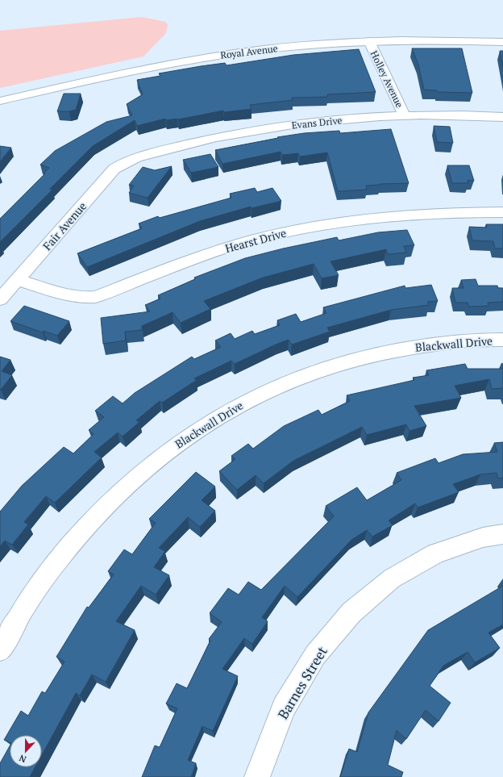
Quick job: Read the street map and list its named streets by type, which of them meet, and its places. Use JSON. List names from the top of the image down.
{
  "streets": {
    "street": [
      "Royal Avenue",
      "Holley Avenue",
      "Evans Drive",
      "Fair Avenue",
      "Hearst Drive",
      "Blackwall Drive",
      "Barnes Street"
    ]
  },
  "crossings": [
    ["Royal Avenue", "Holley Avenue"],
    ["Holley Avenue", "Evans Drive"],
    ["Evans Drive", "Fair Avenue"],
    ["Fair Avenue", "Hearst Drive"]
  ],
  "north": "bottom"
}
